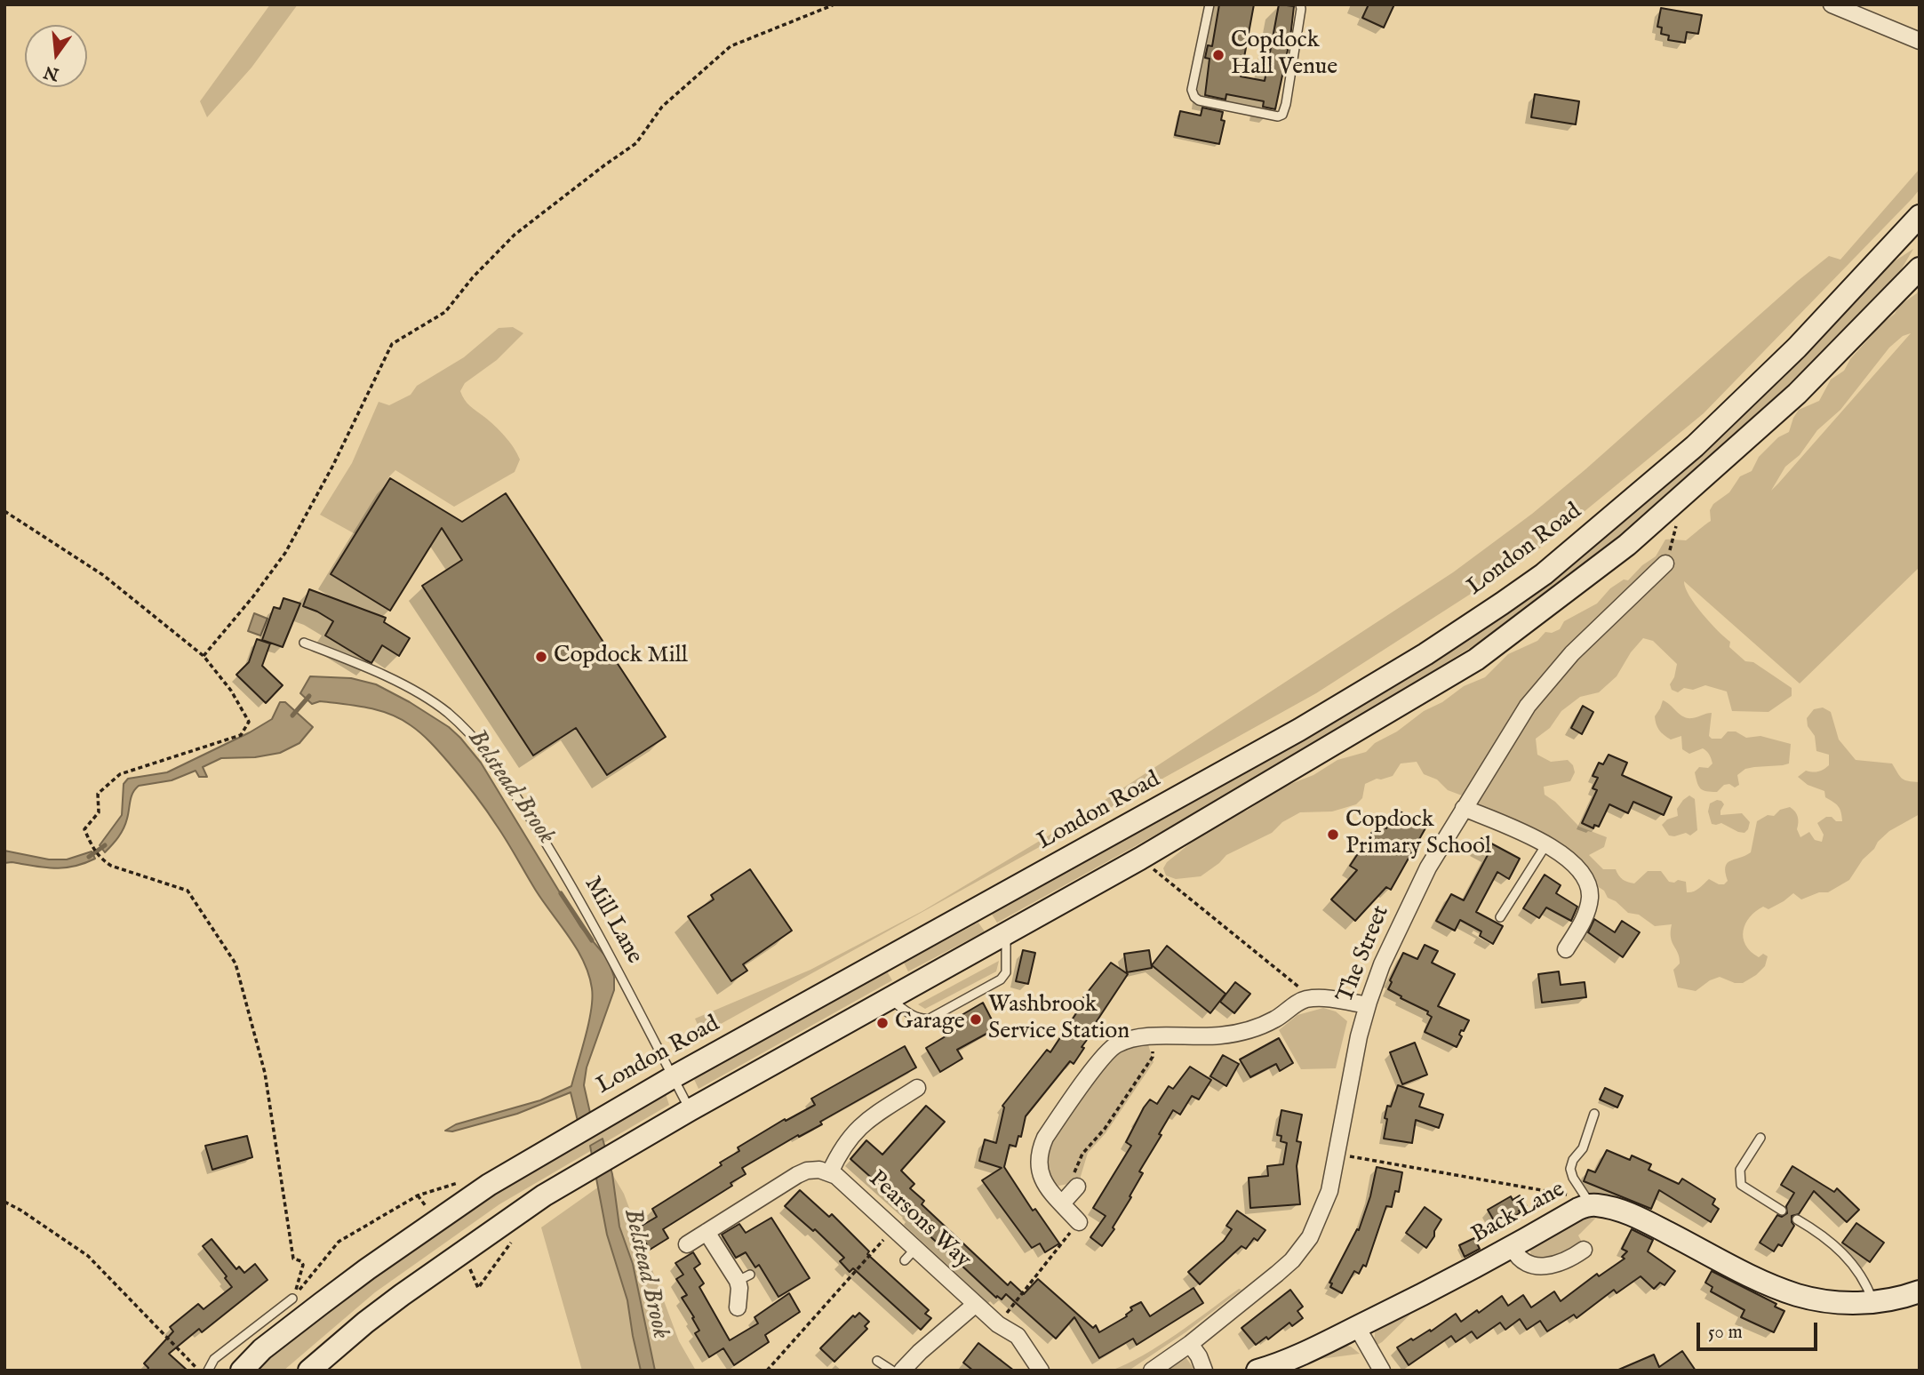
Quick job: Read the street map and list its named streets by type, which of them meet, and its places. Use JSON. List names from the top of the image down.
{
  "streets": {
    "street": [
      "London Road",
      "The Street",
      "Back Lane",
      "Pearsons Way"
    ],
    "lane": ["Mill Lane"]
  },
  "crossings": [
    ["London Road", "Mill Lane"]
  ],
  "water": ["Belstead Brook"],
  "places": [
    "Copdock Hall Venue",
    "Copdock Mill",
    "Copdock Primary School",
    "Washbrook Service Station",
    "Garage"
  ],
  "scale_bar": "50 m",
  "north": "bottom"
}
